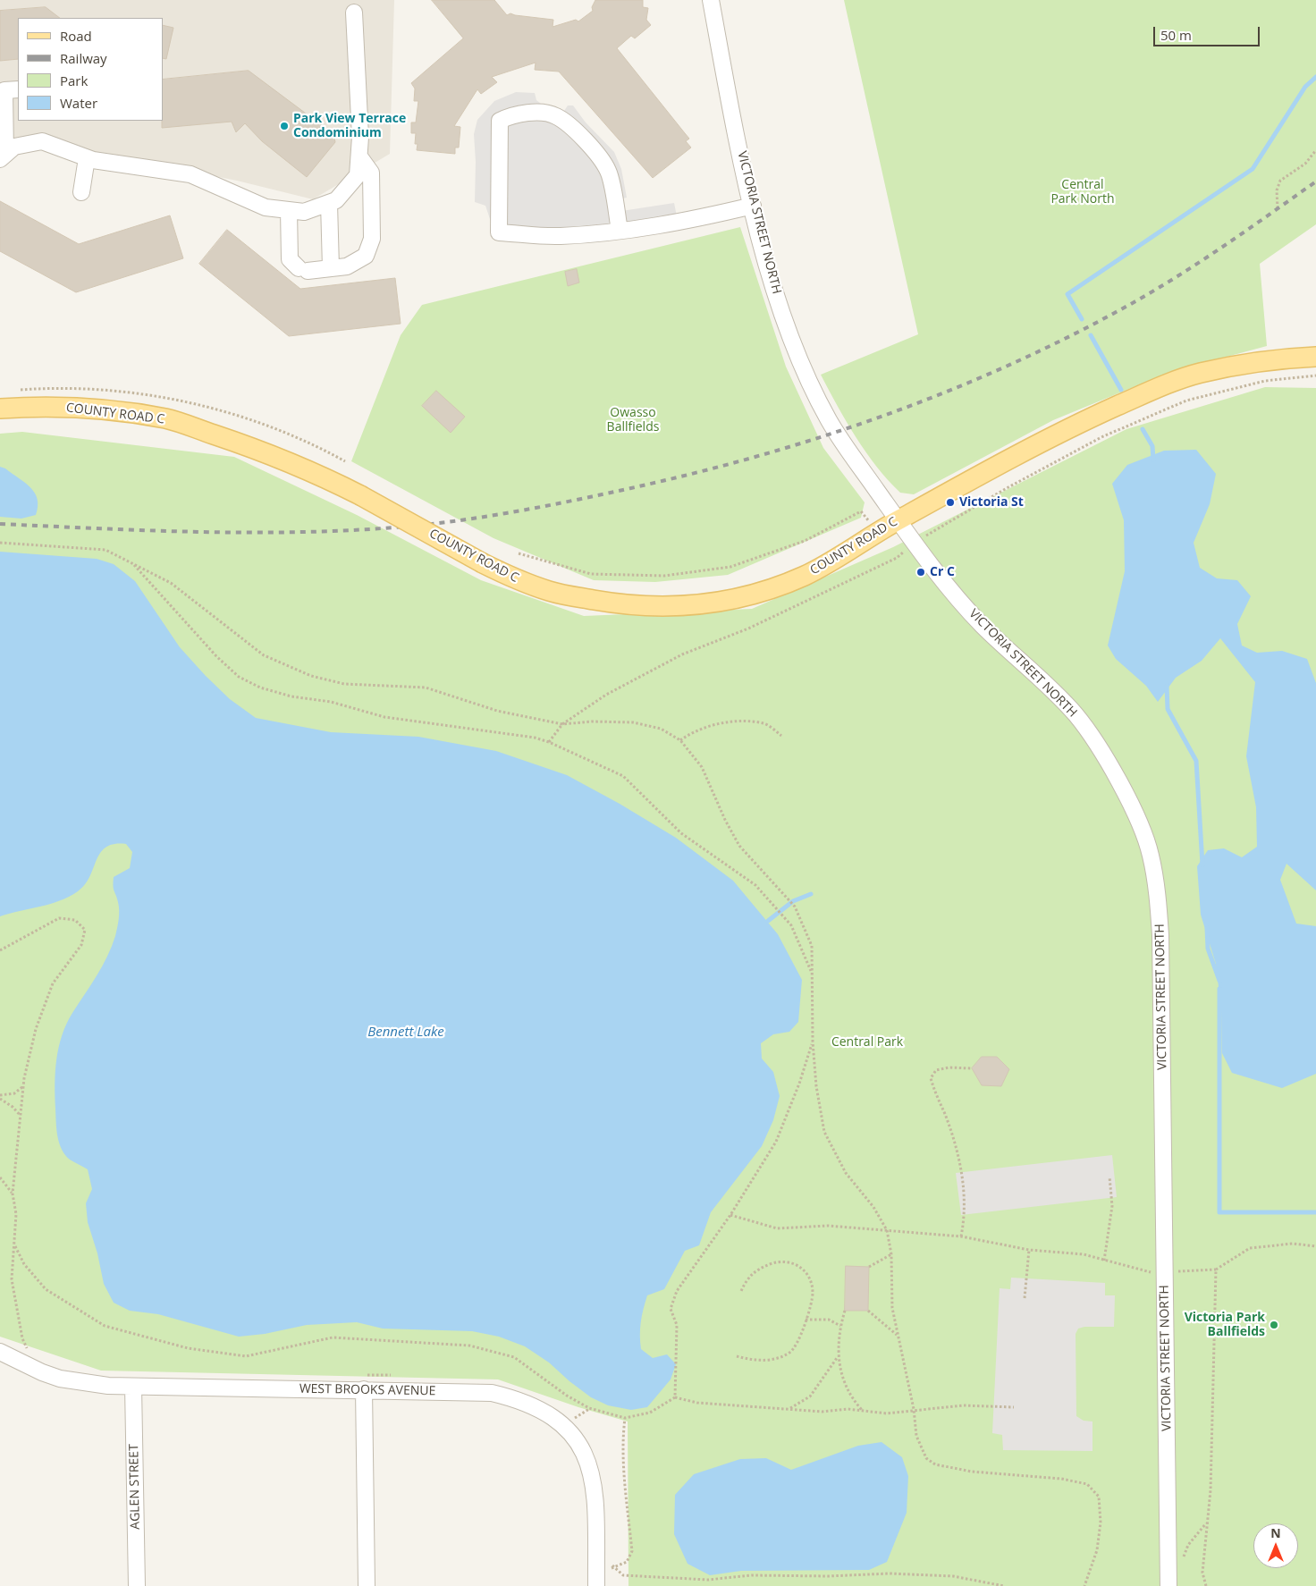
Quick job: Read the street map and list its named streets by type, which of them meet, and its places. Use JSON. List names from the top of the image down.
{
  "streets": {
    "main road": ["COUNTY ROAD C"],
    "street": ["VICTORIA STREET NORTH", "WEST BROOKS AVENUE", "AGLEN STREET"]
  },
  "crossings": [
    ["VICTORIA STREET NORTH", "COUNTY ROAD C"],
    ["WEST BROOKS AVENUE", "AGLEN STREET"]
  ],
  "water": ["Bennett Lake"],
  "parks": ["Central Park North", "Owasso Ballfields", "Central Park"],
  "places": [
    "Park View Terrace Condominium",
    "Victoria St",
    "Cr C",
    "Victoria Park Ballfields"
  ],
  "legend": [
    "Road",
    "Railway",
    "Park",
    "Water"
  ],
  "scale_bar": "50 m",
  "north": "top"
}
